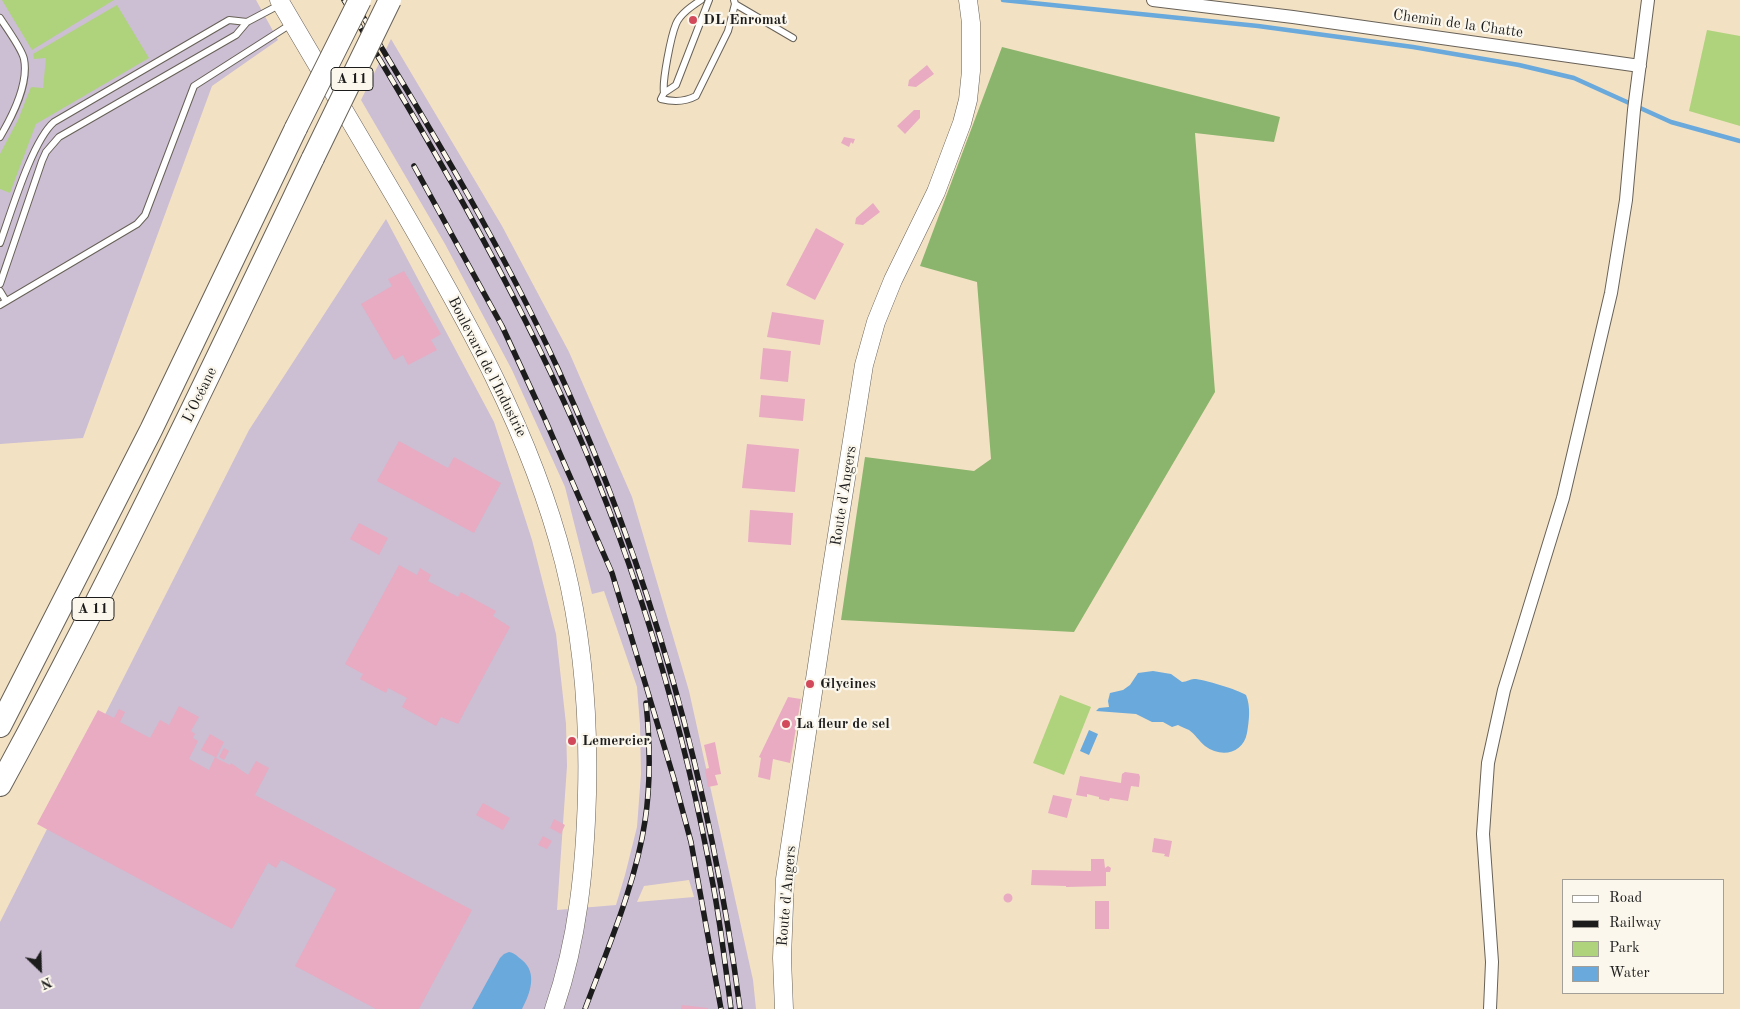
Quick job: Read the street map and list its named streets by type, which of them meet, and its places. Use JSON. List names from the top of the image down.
{
  "streets": {
    "highway": ["A 11", "L’Océane"],
    "street": ["Chemin de la Chatte", "Boulevard de l'Industrie", "Route d'Angers"]
  },
  "places": [
    "DL Enromat",
    "Glycines",
    "La fleur de sel",
    "Lemercier"
  ],
  "legend": [
    "Road",
    "Railway",
    "Park",
    "Water"
  ],
  "north": "bottom right"
}
